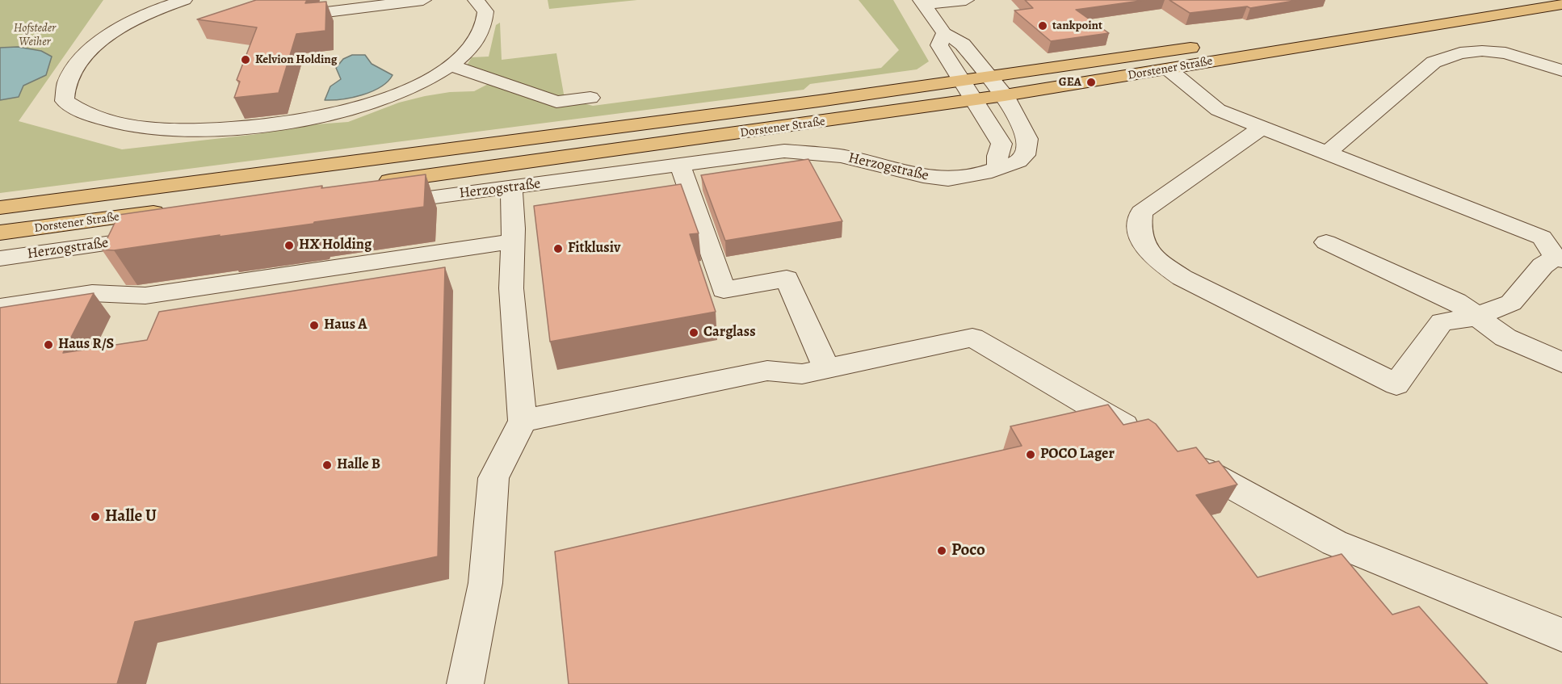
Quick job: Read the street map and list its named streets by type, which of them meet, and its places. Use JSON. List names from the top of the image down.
{
  "streets": {
    "main road": ["Dorstener Straße"],
    "street": ["Herzogstraße"]
  },
  "crossings": [
    ["Dorstener Straße", "Herzogstraße"]
  ],
  "parks": ["Hofsteder Weiher"],
  "places": [
    "tankpoint",
    "Kelvion Holding",
    "GEA",
    "HX Holding",
    "Fitklusiv",
    "Haus A",
    "Carglass",
    "Haus R/S",
    "POCO Lager",
    "Halle B",
    "Halle U",
    "Poco"
  ]
}
